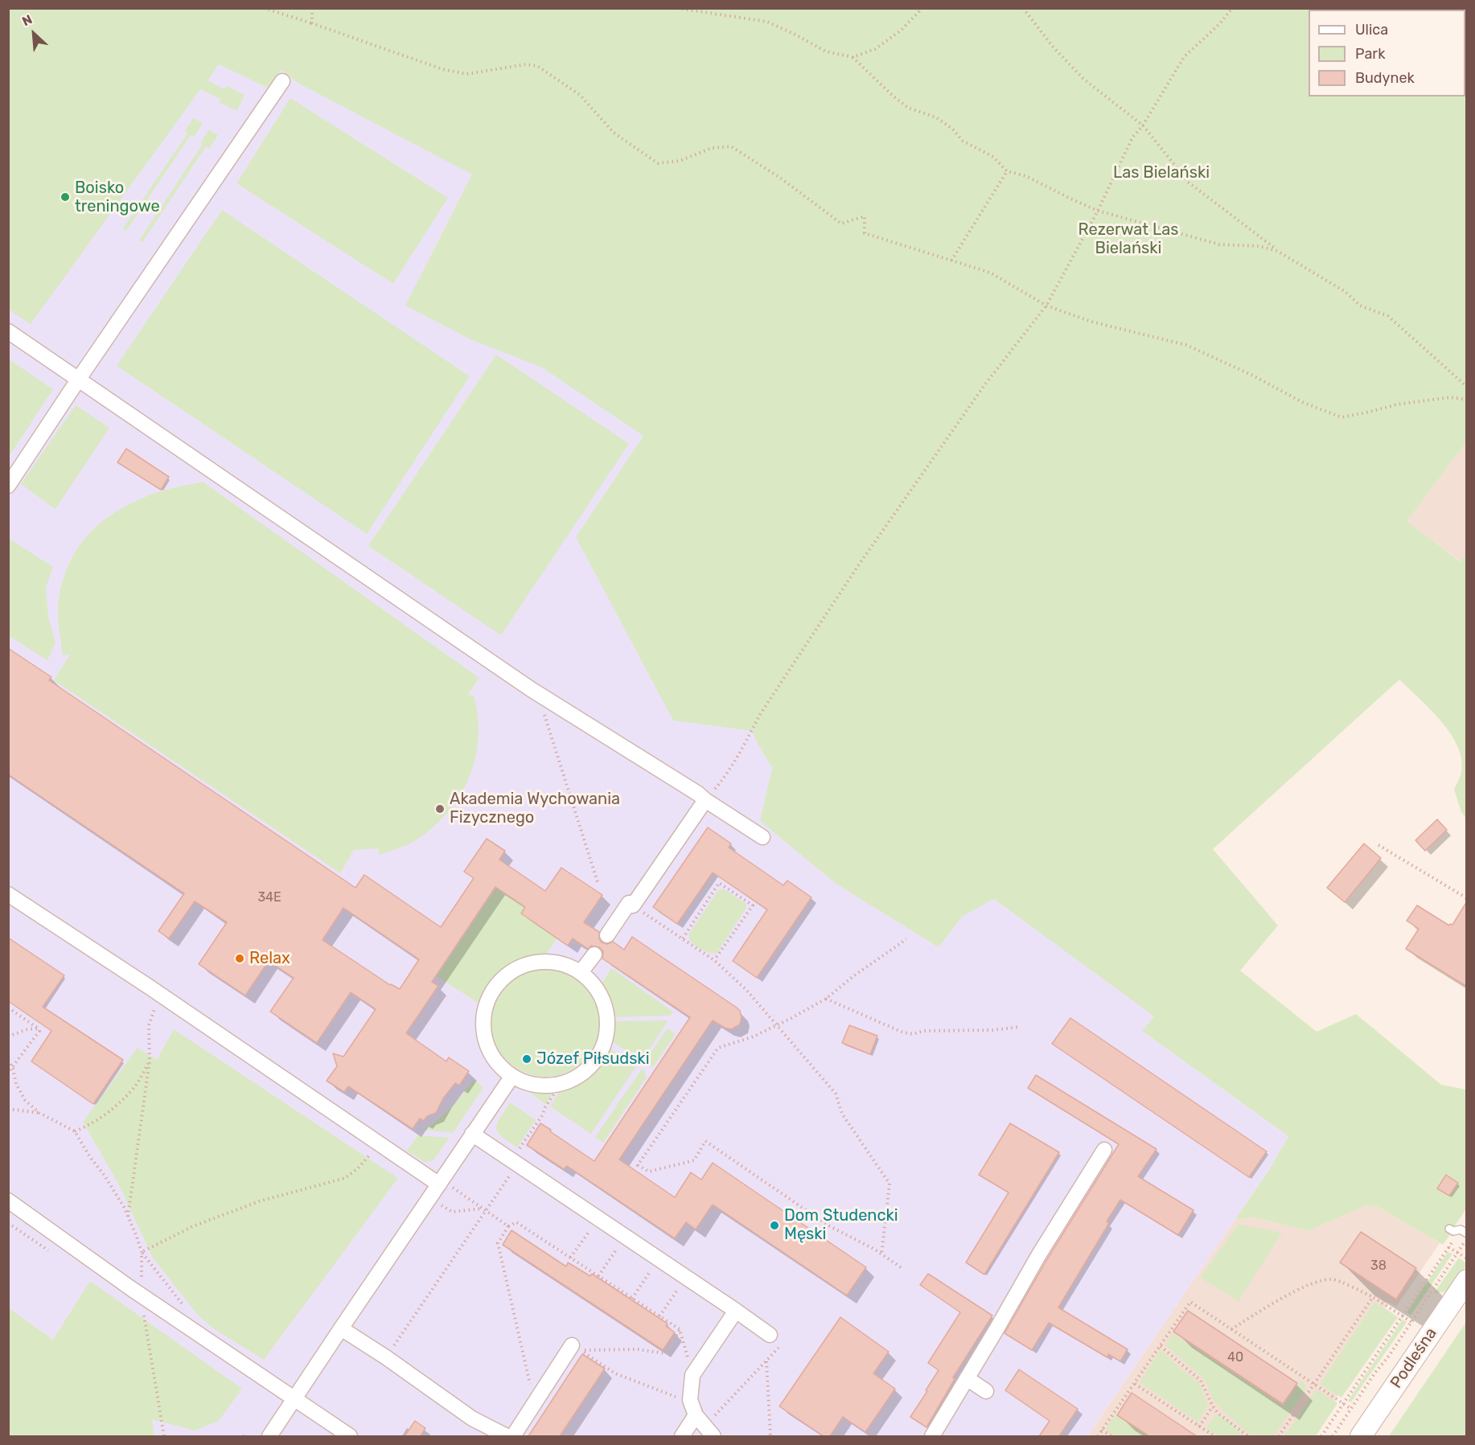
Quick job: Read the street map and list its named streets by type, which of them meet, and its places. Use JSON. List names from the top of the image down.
{
  "streets": {
    "street": ["Podleśna"]
  },
  "parks": ["Las Bielański", "Rezerwat Las Bielański"],
  "places": [
    "Boisko treningowe",
    "Akademia Wychowania Fizycznego",
    "Relax",
    "Józef Piłsudski",
    "Dom Studencki Męski"
  ],
  "house_numbers": ["34E", "38", "40"],
  "legend": ["Ulica", "Park", "Budynek"],
  "north": "top left"
}
